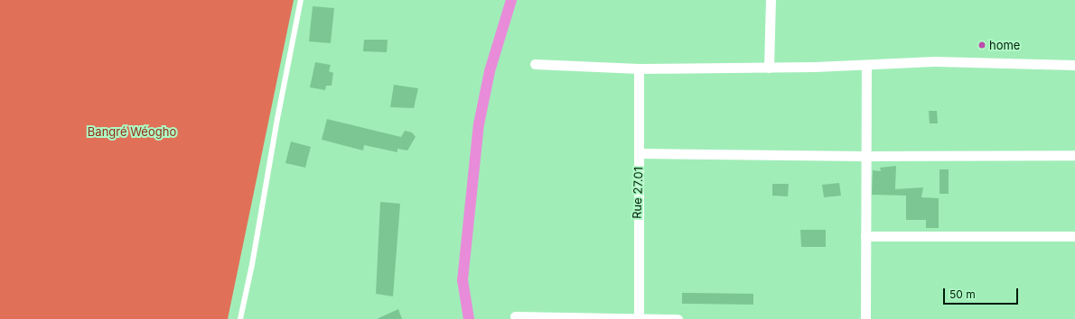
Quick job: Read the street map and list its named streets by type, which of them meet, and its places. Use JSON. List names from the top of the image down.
{
  "streets": {
    "street": ["Rue 27.01"]
  },
  "parks": ["Bangré Wéogho"],
  "places": ["home"],
  "scale_bar": "50 m"
}
